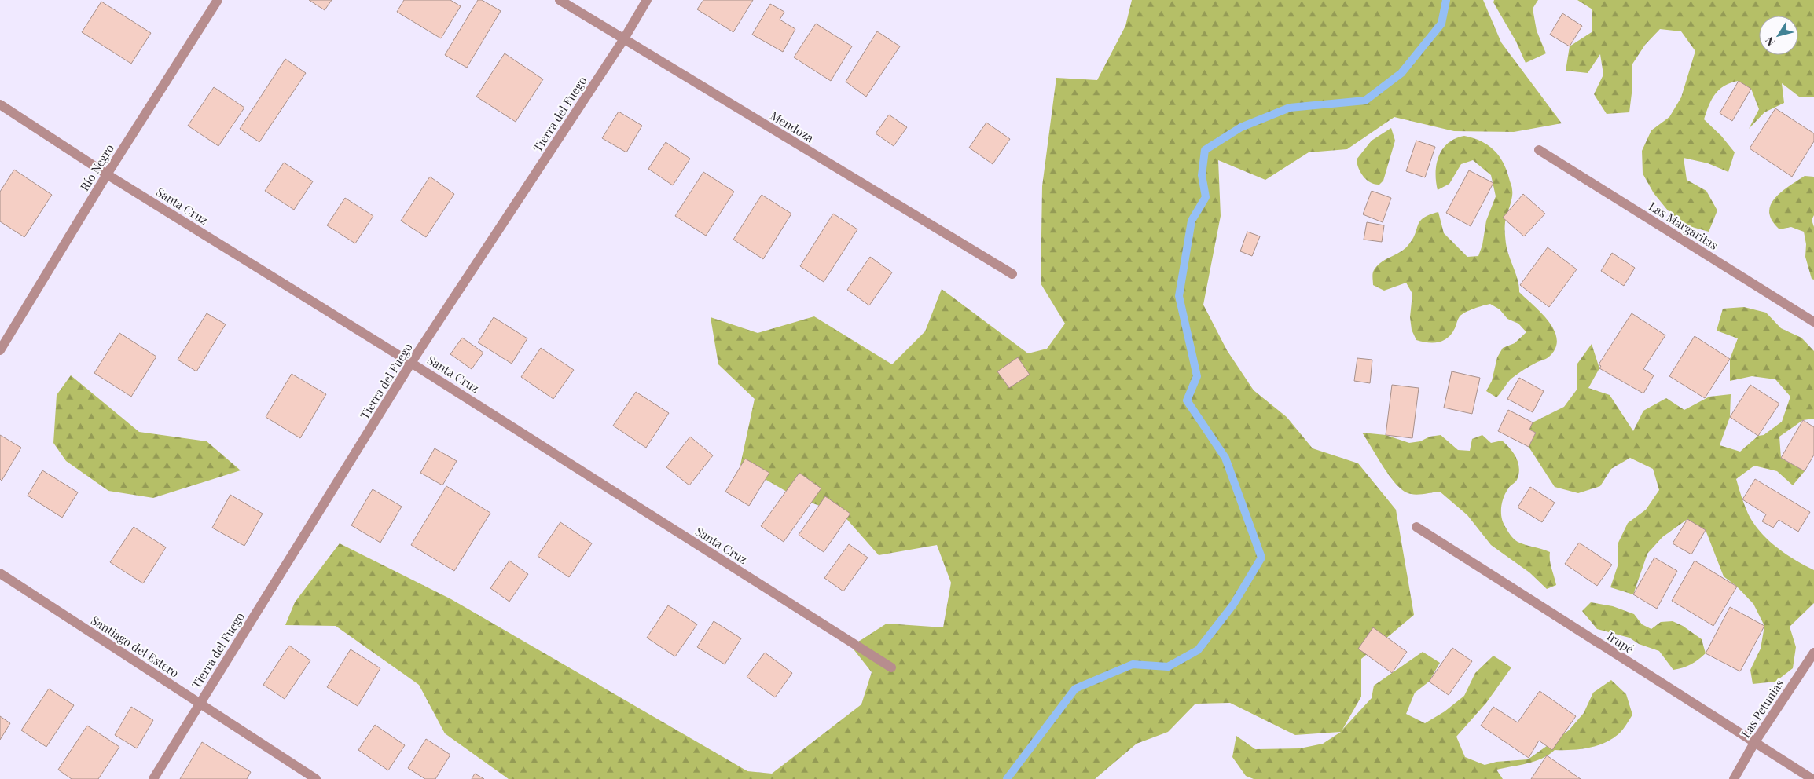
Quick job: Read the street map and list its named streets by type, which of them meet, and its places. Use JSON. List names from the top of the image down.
{
  "streets": {
    "street": [
      "Tierra del Fuego",
      "Mendoza",
      "Río Negro",
      "Santa Cruz",
      "Las Margaritas",
      "Irupé",
      "Santiago del Estero",
      "Las Petunias"
    ]
  },
  "crossings": [
    ["Tierra del Fuego", "Mendoza"],
    ["Tierra del Fuego", "Santa Cruz"],
    ["Tierra del Fuego", "Santiago del Estero"],
    ["Río Negro", "Santa Cruz"],
    ["Irupé", "Las Petunias"]
  ],
  "north": "bottom left"
}
